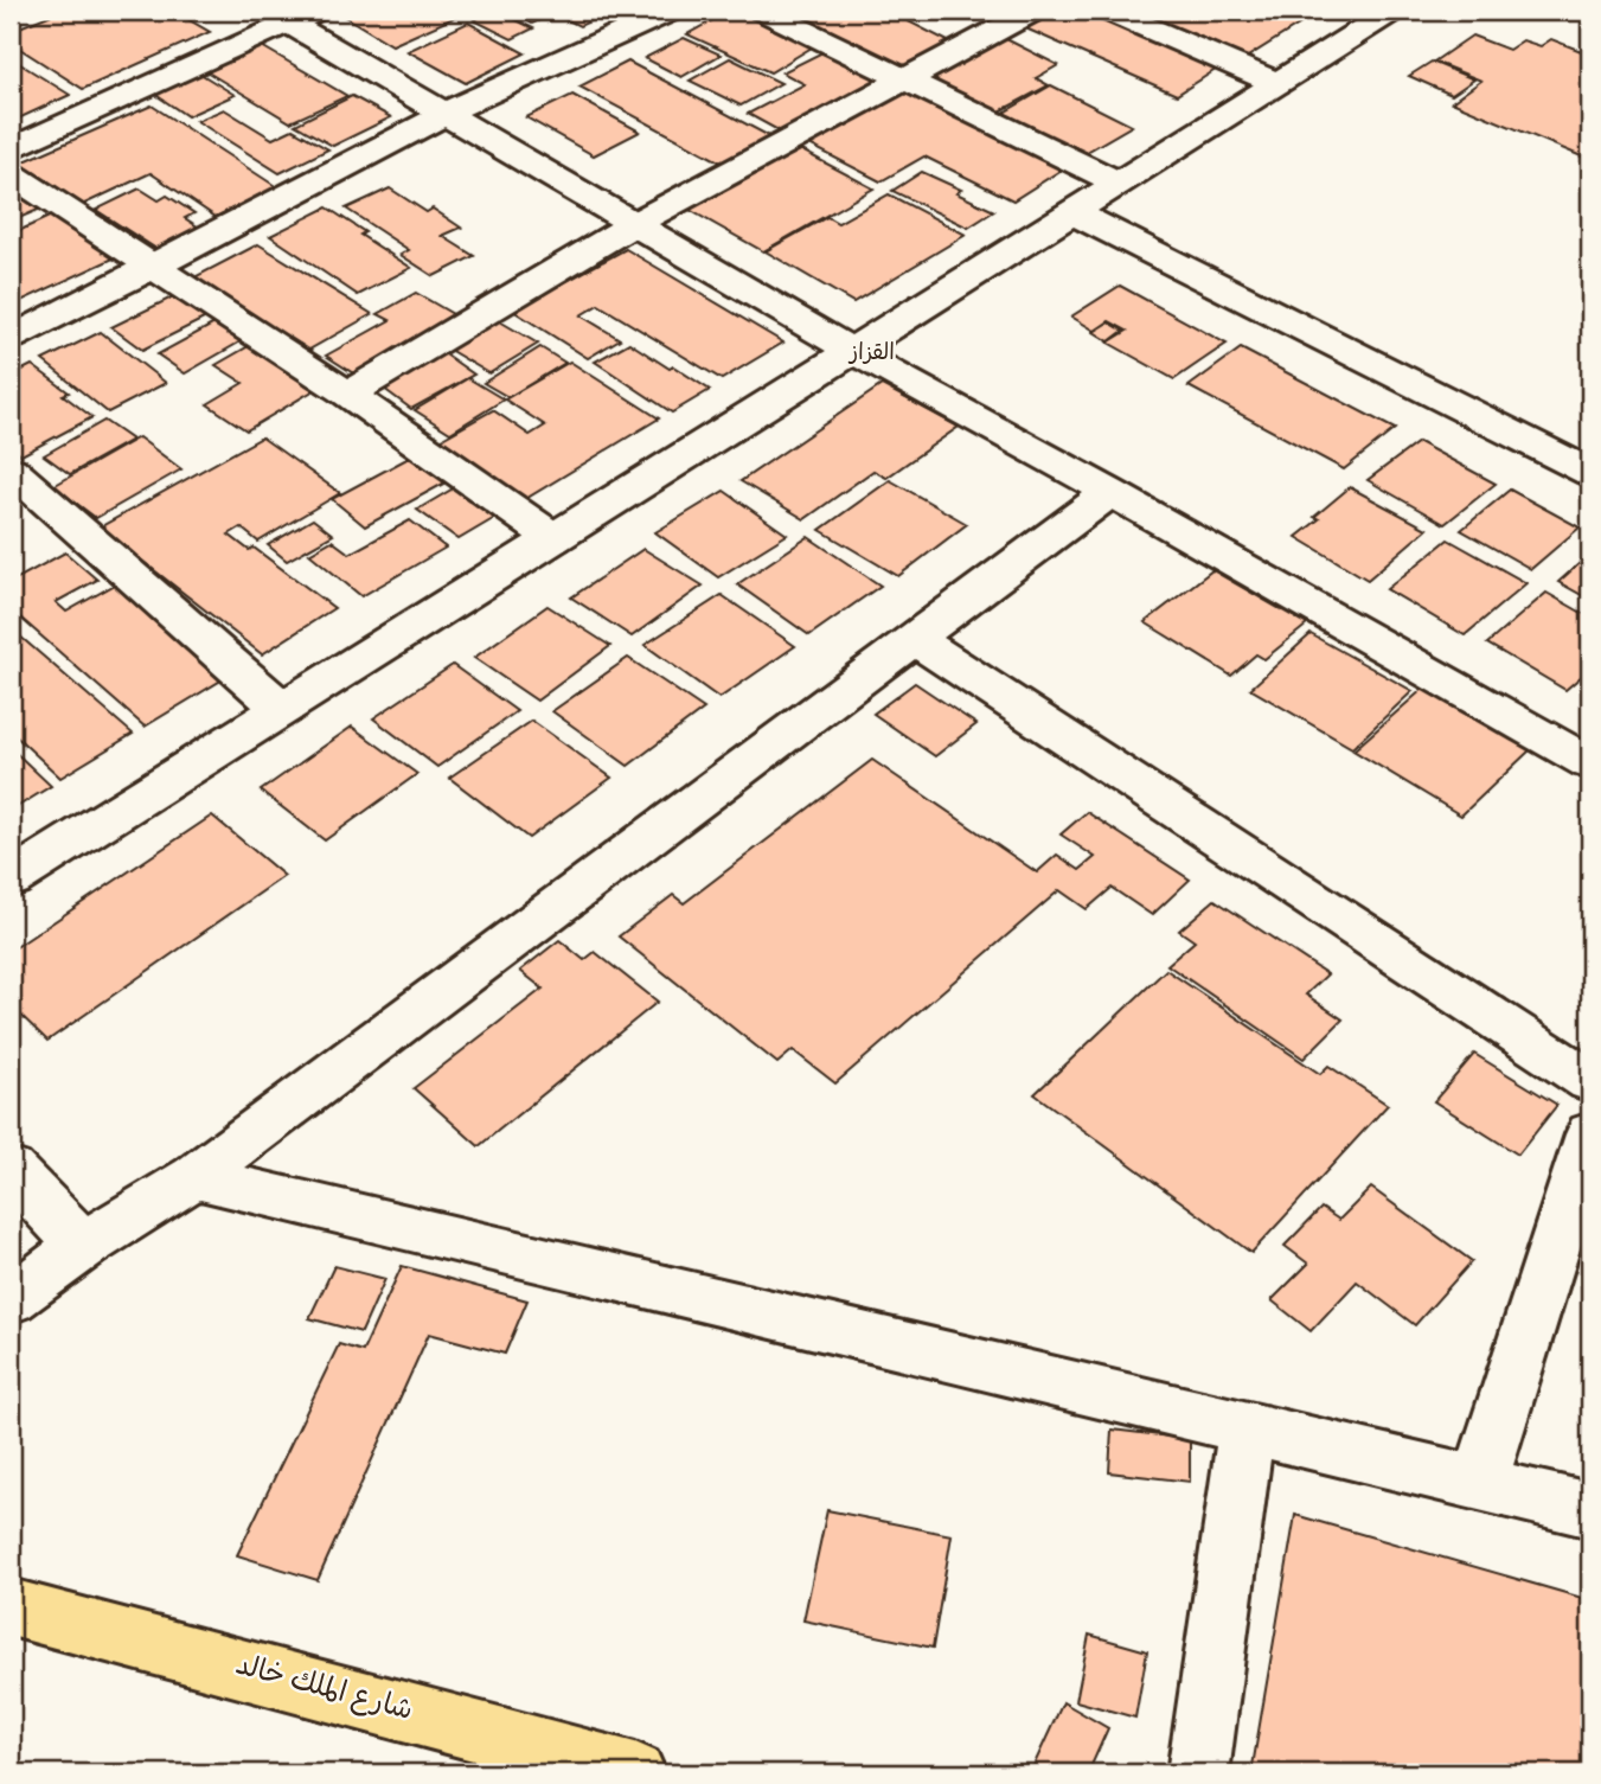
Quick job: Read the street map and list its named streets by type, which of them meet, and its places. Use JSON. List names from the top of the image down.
{
  "streets": {
    "main road": ["شارع الملك خالد"]
  },
  "districts": ["القزاز"]
}
